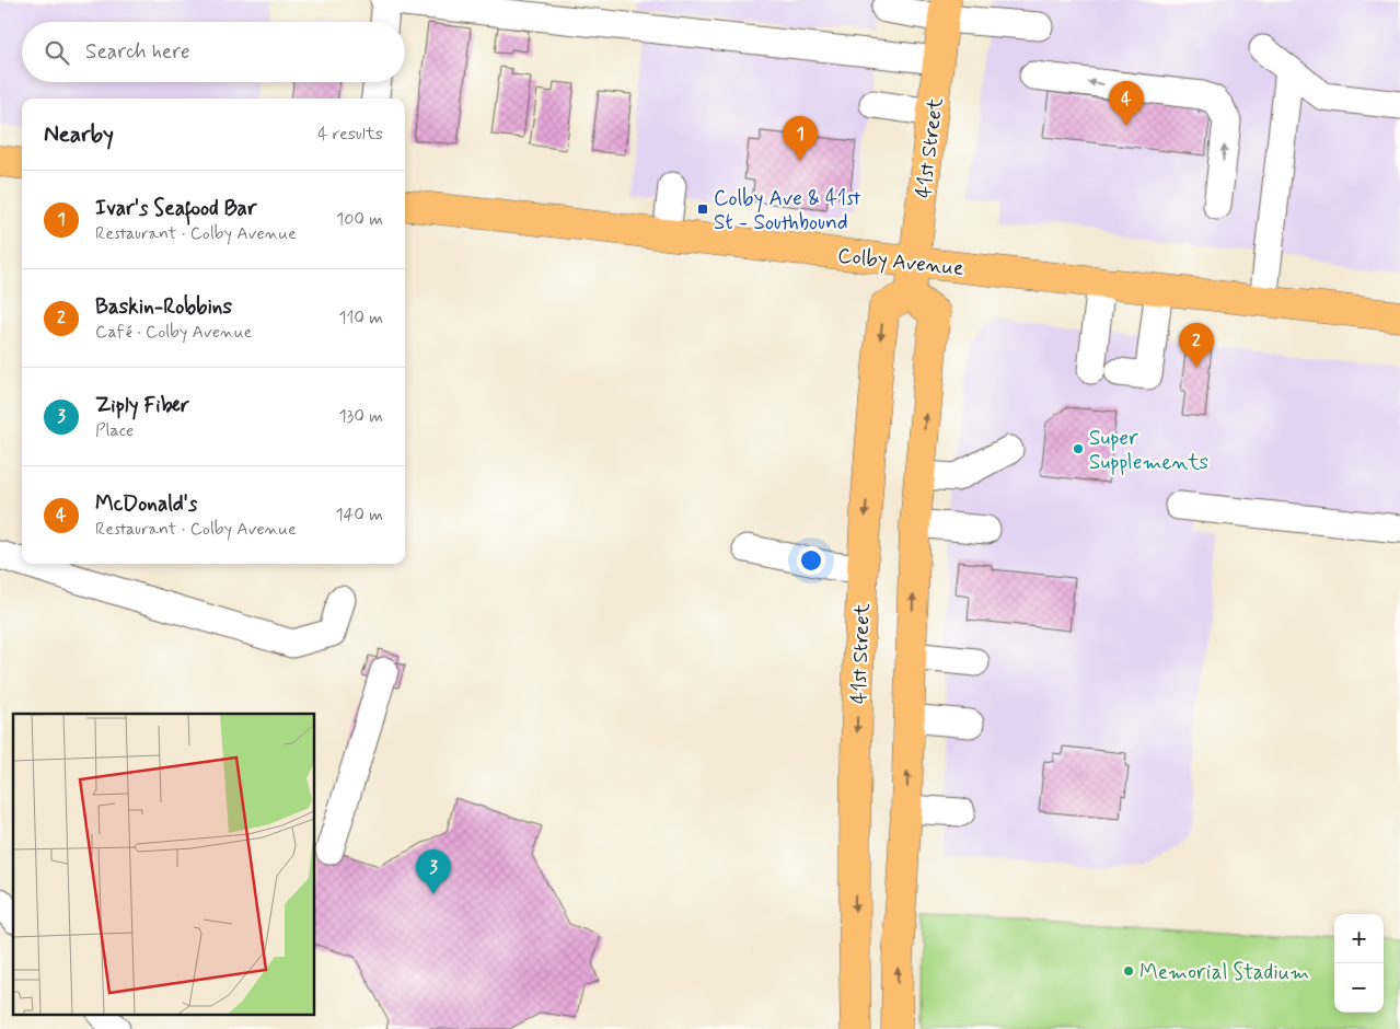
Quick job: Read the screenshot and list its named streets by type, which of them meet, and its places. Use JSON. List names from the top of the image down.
{
  "streets": {
    "main road": ["41st Street", "Colby Avenue"]
  },
  "crossings": [
    ["41st Street", "Colby Avenue"]
  ],
  "places": {
    "transit": ["Colby Ave & 41st St - Southbound"],
    "other": ["Super Supplements", "Memorial Stadium"]
  },
  "page": {
    "search": "Search here",
    "pins": [
      "4",
      "1",
      "2",
      "3"
    ],
    "heading": ["Nearby", "4 results"],
    "list": [
      {
        "mark": "1",
        "name": "Ivar's Seafood Bar",
        "note": "Restaurant · Colby Avenue",
        "value": "100 m"
      },
      {
        "mark": "2",
        "name": "Baskin-Robbins",
        "note": "Café · Colby Avenue",
        "value": "110 m"
      },
      {
        "mark": "3",
        "name": "Ziply Fiber",
        "note": "Place",
        "value": "130 m"
      },
      {
        "mark": "4",
        "name": "McDonald's",
        "note": "Restaurant · Colby Avenue",
        "value": "140 m"
      }
    ],
    "map_buttons": ["+", "−"]
  }
}
